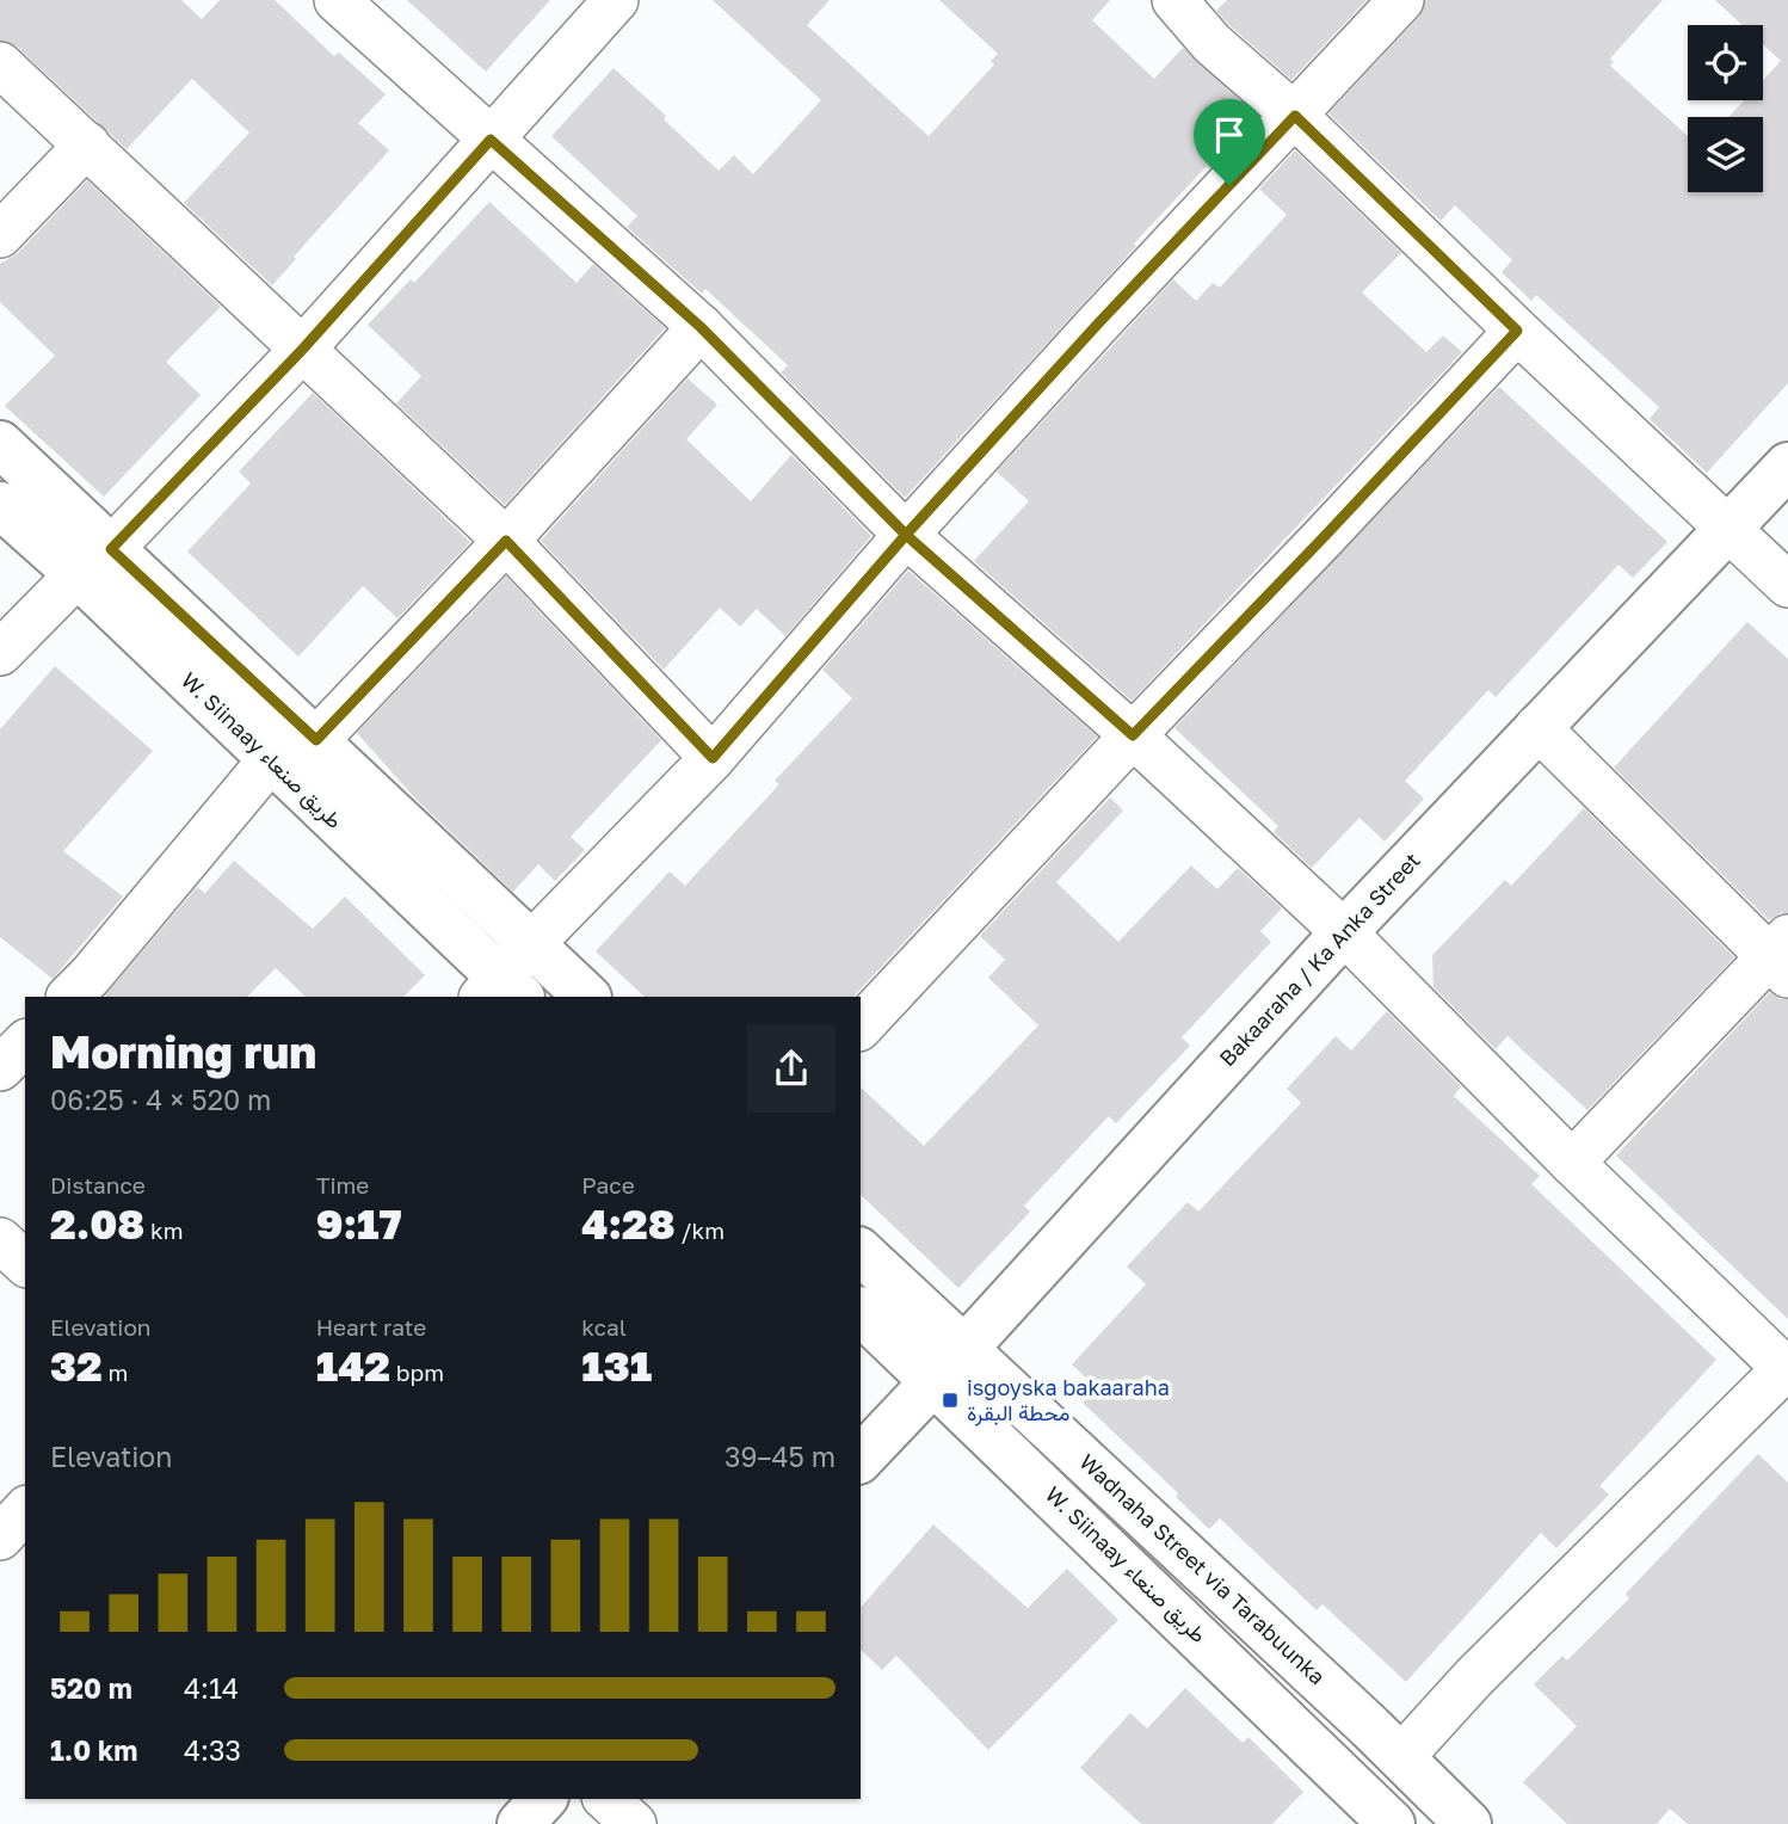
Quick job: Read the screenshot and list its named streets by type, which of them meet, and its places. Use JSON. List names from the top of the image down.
{
  "streets": {
    "main road": ["W. Siinaay طريق صنعاء", "Bakaaraha / Ka Anka Street", "Wadnaha Street via Tarabuunka"]
  },
  "crossings": [
    ["W. Siinaay طريق صنعاء", "Bakaaraha / Ka Anka Street"],
    ["W. Siinaay طريق صنعاء", "Wadnaha Street via Tarabuunka"],
    ["Bakaaraha / Ka Anka Street", "Wadnaha Street via Tarabuunka"]
  ],
  "places": {
    "transit": ["isgoyska bakaaraha محطة البقرة"]
  },
  "page": {
    "heading": ["Morning run", "06:25 · 4 × 520 m"],
    "stats": [
      ["Distance", "2.08 km"],
      ["Time", "9:17"],
      ["Pace", "4:28 /km"],
      ["Elevation", "32 m"],
      ["Heart rate", "142 bpm"],
      ["kcal", "131"]
    ],
    "chart": ["Elevation", "39–45 m"],
    "list": [
      {
        "name": "520 m",
        "note": "4:14"
      },
      {
        "name": "1.0 km",
        "note": "4:33"
      }
    ]
  }
}
